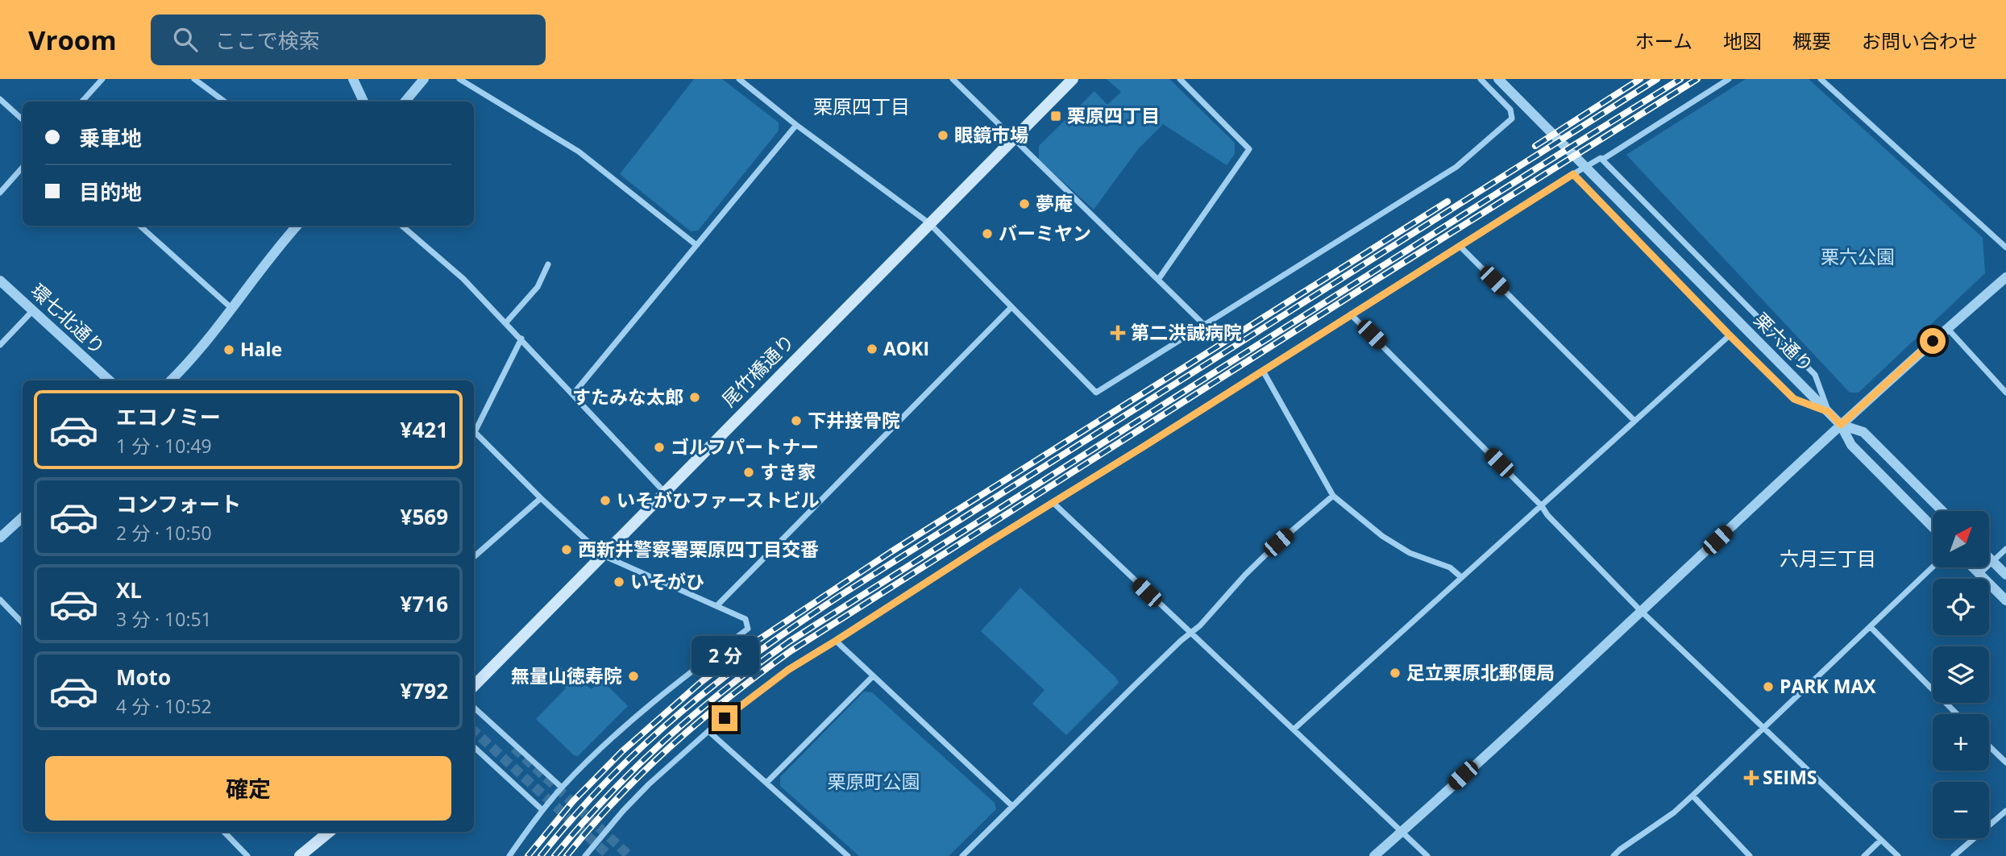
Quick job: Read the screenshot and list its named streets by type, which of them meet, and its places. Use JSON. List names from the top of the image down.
{
  "streets": {
    "main road": ["尾竹橋通り"],
    "street": ["環七北通り", "栗六通り"]
  },
  "districts": ["栗原四丁目", "六月三丁目"],
  "parks": ["栗六公園", "栗原町公園"],
  "places": {
    "transit": ["栗原四丁目"],
    "other": [
      "眼鏡市場",
      "夢庵",
      "バーミヤン",
      "AOKI",
      "Hale",
      "すたみな太郎",
      "下井接骨院",
      "ゴルフパートナー",
      "すき家",
      "いそがひファーストビル",
      "西新井警察署栗原四丁目交番",
      "いそがひ",
      "足立栗原北郵便局",
      "無量山徳寿院",
      "PARK MAX"
    ],
    "health": ["第二洪誠病院", "SEIMS"]
  },
  "north": "top right",
  "page": {
    "header": "Vroom",
    "search": "ここで検索",
    "nav": [
      "ホーム",
      "地図",
      "概要",
      "お問い合わせ"
    ],
    "banner": ["乗車地", "目的地"],
    "list": [
      {
        "name": "エコノミー",
        "note": "1 分 · 10:49",
        "value": "¥421"
      },
      {
        "name": "コンフォート",
        "note": "2 分 · 10:50",
        "value": "¥569"
      },
      {
        "name": "XL",
        "note": "3 分 · 10:51",
        "value": "¥716"
      },
      {
        "name": "Moto",
        "note": "4 分 · 10:52",
        "value": "¥792"
      }
    ],
    "map_buttons": ["+", "−"],
    "bubble": "2 分",
    "buttons": "確定"
  }
}
